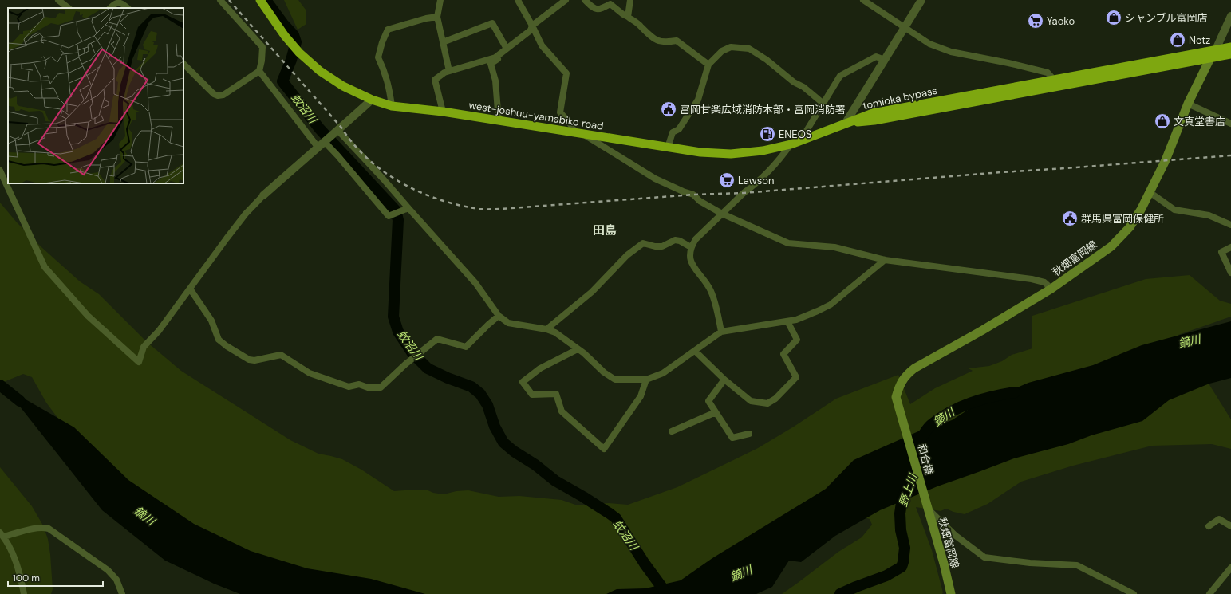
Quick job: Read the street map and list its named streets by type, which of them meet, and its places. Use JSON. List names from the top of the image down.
{
  "streets": {
    "highway": ["tomioka bypass", "west-joshuu-yamabiko road"],
    "main road": ["秋畑富岡線", "和合橋"]
  },
  "crossings": [
    ["tomioka bypass", "west-joshuu-yamabiko road"],
    ["tomioka bypass", "秋畑富岡線"],
    ["秋畑富岡線", "和合橋"]
  ],
  "districts": ["田島"],
  "water": ["蚊沼川", "鏑川", "野上川"],
  "places": {
    "shop": ["シャンブル富岡店", "Netz", "文真堂書店"],
    "supermarket": ["Yaoko", "Lawson"],
    "public building": ["富岡甘楽広域消防本部・富岡消防署", "群馬県富岡保健所"],
    "fuel station": ["ENEOS"]
  },
  "scale_bar": "100 m"
}
